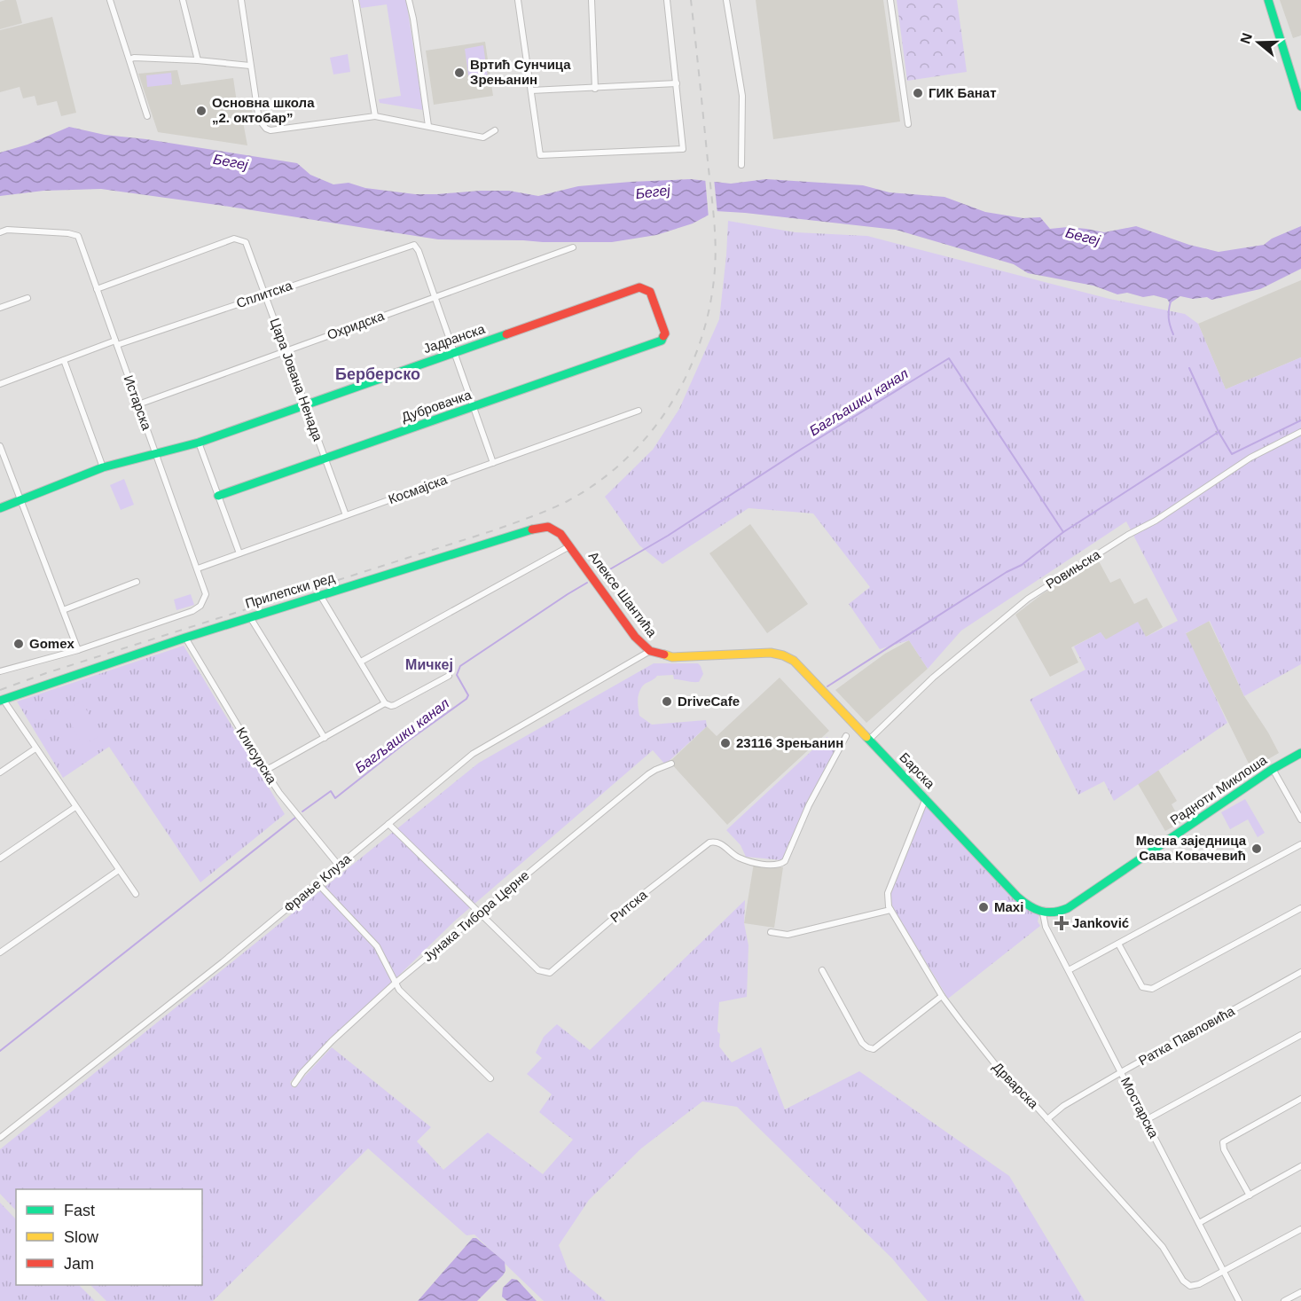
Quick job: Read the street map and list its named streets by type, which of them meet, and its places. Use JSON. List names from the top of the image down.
{
  "streets": {
    "street": [
      "Сплитска",
      "Охридска",
      "Јадранска",
      "Цара Јована Ненада",
      "Истарска",
      "Дубровачка",
      "Космајска",
      "Ровињска",
      "Прилепски ред",
      "Алексе Шантића",
      "Клисурска",
      "Барска",
      "Радноти Миклоша",
      "Фрање Клуза",
      "Ритска",
      "Јунака Тибора Церне",
      "Ратка Павловића",
      "Дрварска",
      "Мостарска"
    ]
  },
  "crossings": [
    ["Сплитска", "Охридска"],
    ["Сплитска", "Цара Јована Ненада"],
    ["Сплитска", "Истарска"],
    ["Охридска", "Цара Јована Ненада"],
    ["Охридска", "Истарска"],
    ["Јадранска", "Цара Јована Ненада"],
    ["Јадранска", "Истарска"],
    ["Јадранска", "Дубровачка"],
    ["Цара Јована Ненада", "Истарска"],
    ["Цара Јована Ненада", "Дубровачка"],
    ["Цара Јована Ненада", "Космајска"],
    ["Истарска", "Космајска"],
    ["Ровињска", "Барска"],
    ["Прилепски ред", "Алексе Шантића"],
    ["Прилепски ред", "Клисурска"],
    ["Алексе Шантића", "Барска"],
    ["Алексе Шантића", "Фрање Клуза"],
    ["Клисурска", "Фрање Клуза"],
    ["Барска", "Радноти Миклоша"],
    ["Барска", "Мостарска"],
    ["Радноти Миклоша", "Мостарска"],
    ["Фрање Клуза", "Ритска"],
    ["Ритска", "Јунака Тибора Церне"],
    ["Ратка Павловића", "Дрварска"],
    ["Ратка Павловића", "Мостарска"],
    ["Дрварска", "Мостарска"]
  ],
  "districts": ["Берберско", "Мичкеј"],
  "water": ["Бегеј", "Багљашки канал"],
  "places": {
    "other": [
      "Вртић Сунчица Зрењанин",
      "ГИК Банат",
      "Основна школа „2. октобар”",
      "Gomex",
      "DriveCafe",
      "23116 Зрењанин",
      "Месна заједница Сава Ковачевић",
      "Maxi"
    ],
    "health": ["Janković"]
  },
  "legend": ["Fast", "Slow", "Jam"],
  "north": "left"
}
